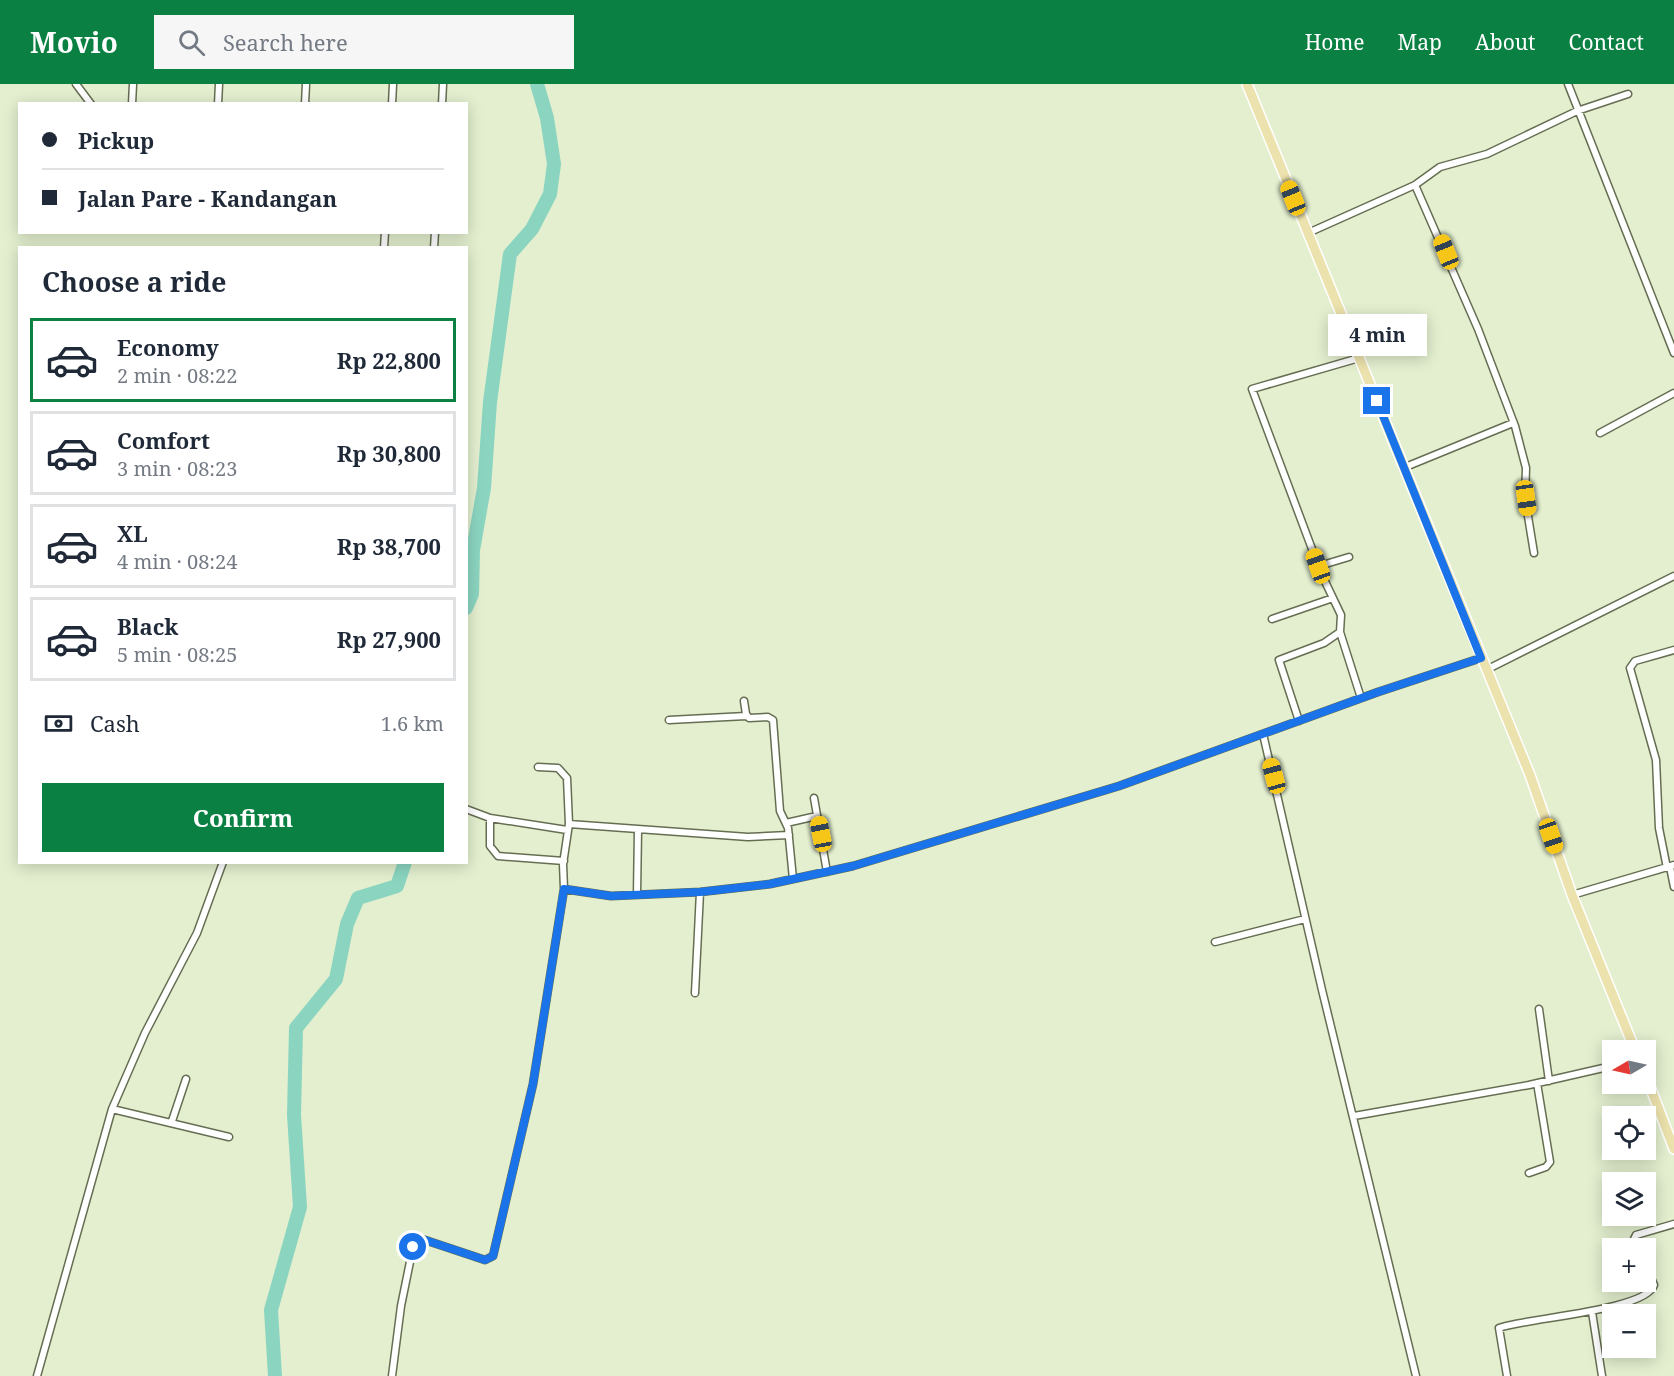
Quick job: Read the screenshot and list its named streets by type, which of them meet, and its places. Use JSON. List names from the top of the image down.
{
  "north": "left",
  "page": {
    "header": "Movio",
    "search": "Search here",
    "nav": [
      "Home",
      "Map",
      "About",
      "Contact"
    ],
    "banner": ["Pickup", "Jalan Pare - Kandangan"],
    "heading": "Choose a ride",
    "bubble": "4 min",
    "list": [
      {
        "name": "Economy",
        "note": "2 min · 08:22",
        "value": "Rp 22,800"
      },
      {
        "name": "Comfort",
        "note": "3 min · 08:23",
        "value": "Rp 30,800"
      },
      {
        "name": "XL",
        "note": "4 min · 08:24",
        "value": "Rp 38,700"
      },
      {
        "name": "Black",
        "note": "5 min · 08:25",
        "value": "Rp 27,900"
      }
    ],
    "pay": ["Cash", "1.6 km"],
    "buttons": "Confirm",
    "map_buttons": ["+", "−"]
  }
}
